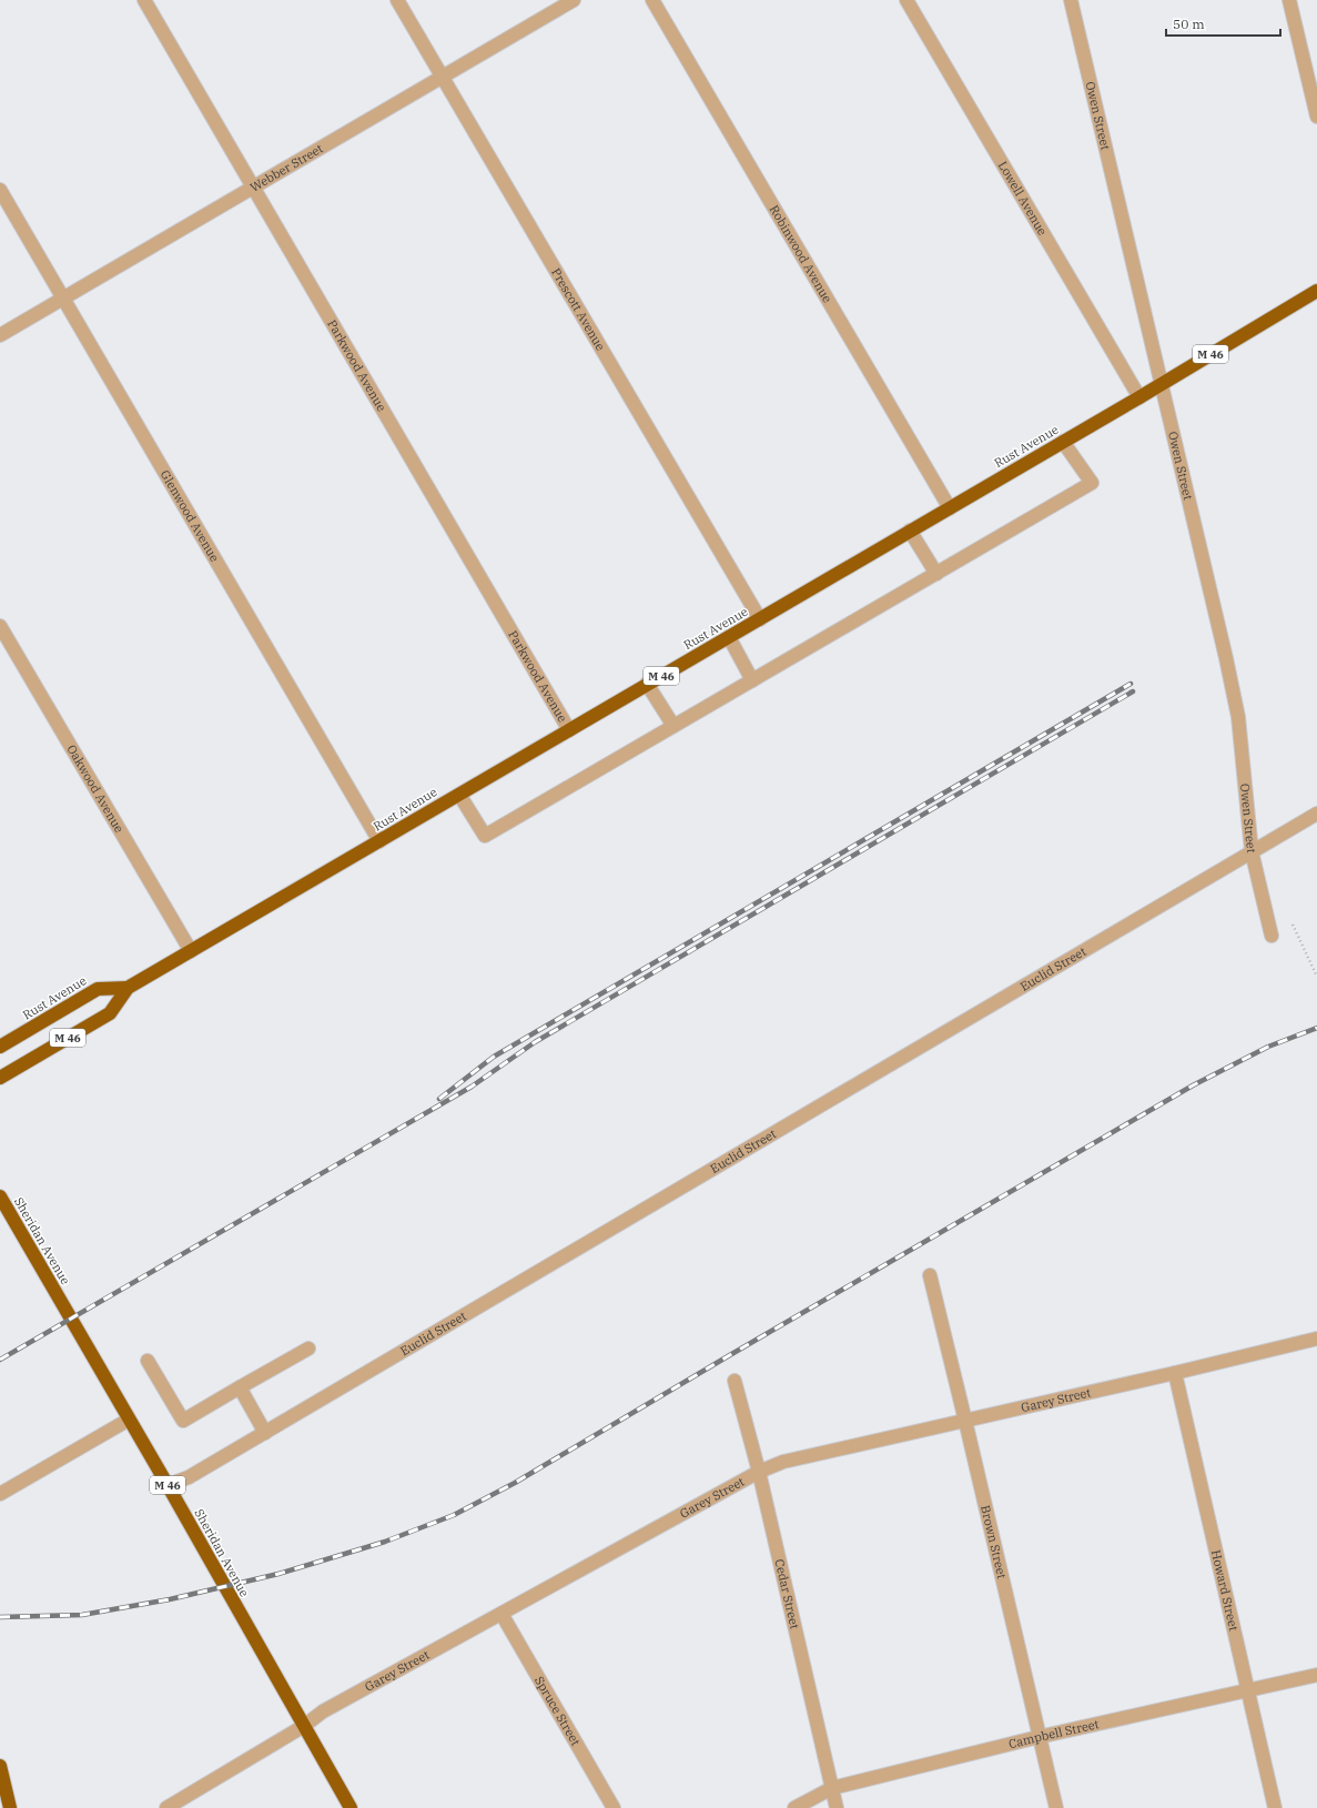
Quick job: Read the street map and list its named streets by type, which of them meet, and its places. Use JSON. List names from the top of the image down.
{
  "streets": {
    "highway": ["M 46", "Rust Avenue", "Sheridan Avenue"],
    "street": [
      "Owen Street",
      "Webber Street",
      "Lowell Avenue",
      "Robinwood Avenue",
      "Prescott Avenue",
      "Parkwood Avenue",
      "Glenwood Avenue",
      "Oakwood Avenue",
      "Euclid Street",
      "Garey Street",
      "Brown Street",
      "Howard Street",
      "Cedar Street",
      "Spruce Street",
      "Campbell Street"
    ]
  },
  "crossings": [
    ["Owen Street", "Rust Avenue"],
    ["Owen Street", "Euclid Street"],
    ["Webber Street", "Prescott Avenue"],
    ["Webber Street", "Parkwood Avenue"],
    ["Webber Street", "Glenwood Avenue"],
    ["Lowell Avenue", "Rust Avenue"],
    ["Robinwood Avenue", "Rust Avenue"],
    ["Prescott Avenue", "Rust Avenue"],
    ["Parkwood Avenue", "Rust Avenue"],
    ["Rust Avenue", "Glenwood Avenue"],
    ["Rust Avenue", "Oakwood Avenue"],
    ["Euclid Street", "Sheridan Avenue"],
    ["Sheridan Avenue", "Garey Street"],
    ["Garey Street", "Brown Street"],
    ["Garey Street", "Howard Street"],
    ["Garey Street", "Cedar Street"],
    ["Garey Street", "Spruce Street"],
    ["Brown Street", "Campbell Street"],
    ["Howard Street", "Campbell Street"],
    ["Cedar Street", "Campbell Street"]
  ],
  "scale_bar": "50 m"
}
